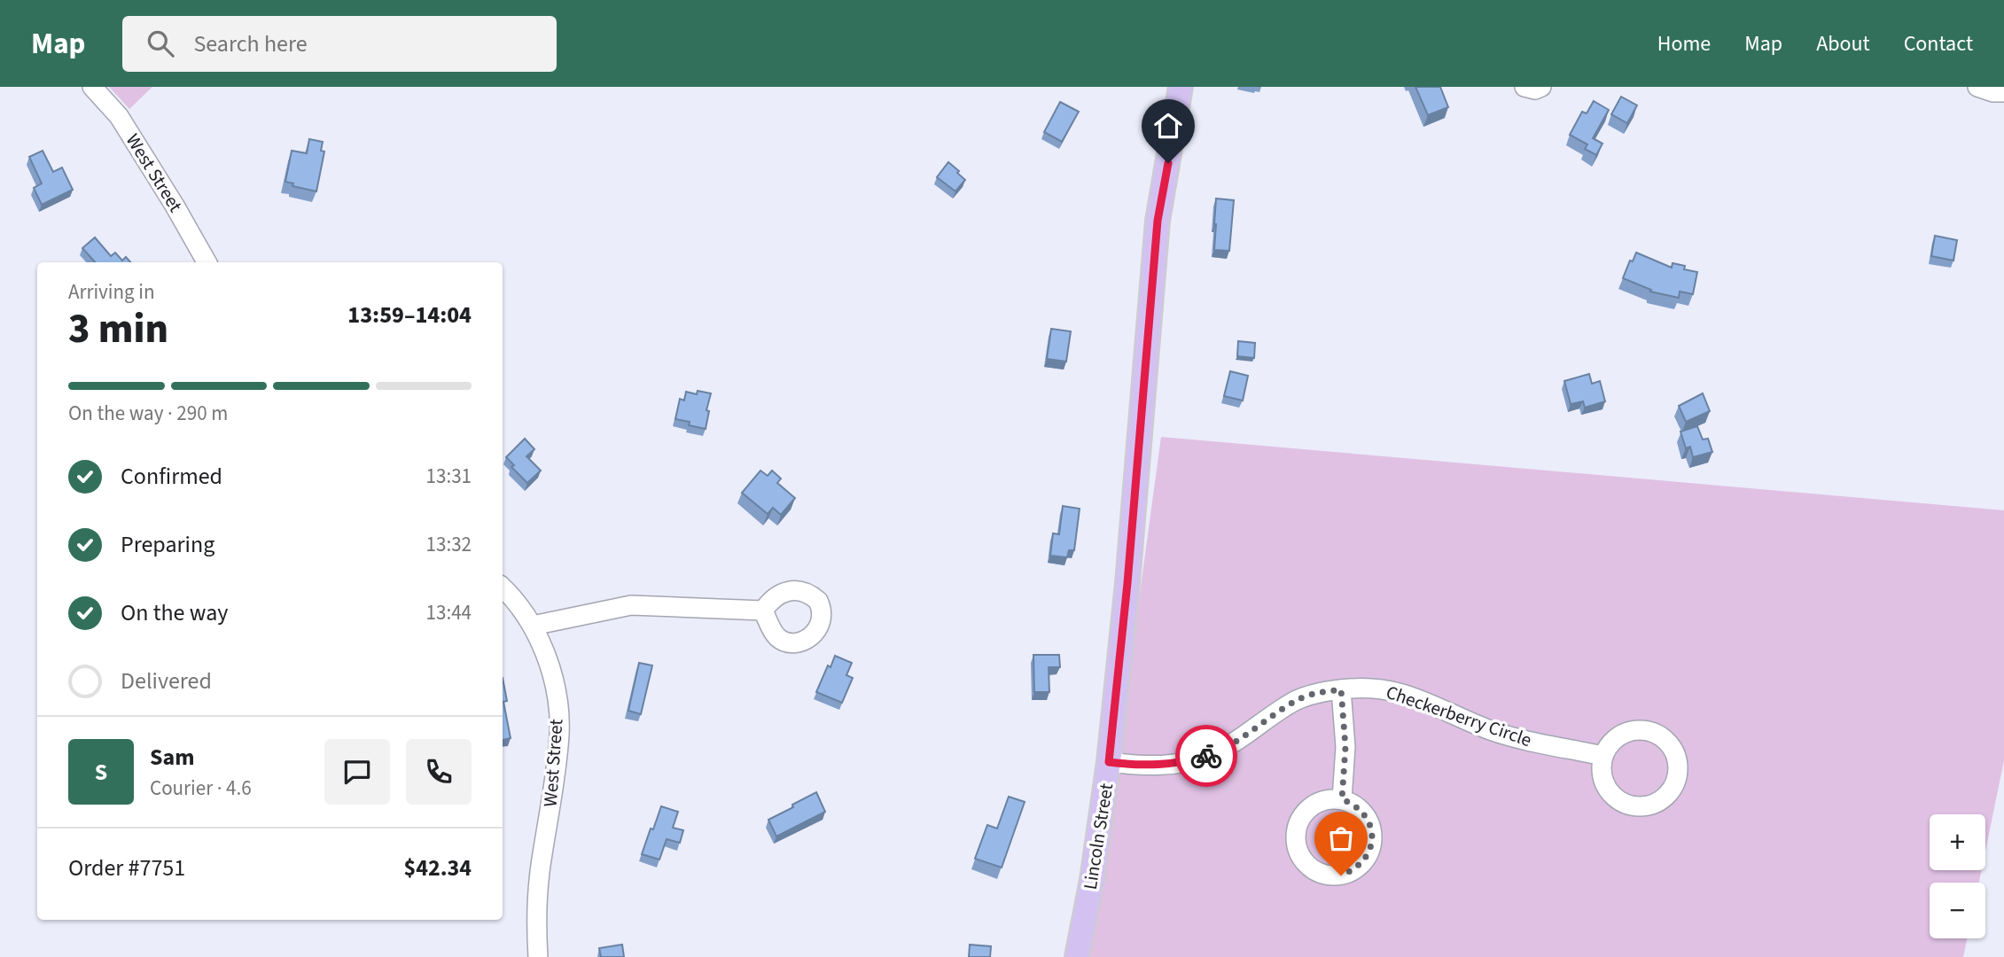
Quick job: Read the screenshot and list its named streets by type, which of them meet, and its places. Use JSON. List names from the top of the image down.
{
  "streets": {
    "main road": ["Lincoln Street"],
    "street": ["West Street", "Checkerberry Circle"]
  },
  "crossings": [
    ["Checkerberry Circle", "Lincoln Street"]
  ],
  "page": {
    "header": "Map",
    "search": "Search here",
    "nav": [
      "Home",
      "Map",
      "About",
      "Contact"
    ],
    "heading": ["3 min", "Arriving in", "13:59–14:04"],
    "panel": [
      "Sam",
      "Courier · 4.6",
      "Order #7751",
      "$42.34"
    ],
    "bar": "On the way · 290 m",
    "list": [
      ["Confirmed", "13:31"],
      ["Preparing", "13:32"],
      ["On the way", "13:44"],
      "Delivered"
    ],
    "round": "S",
    "map_buttons": ["+", "−"]
  }
}
